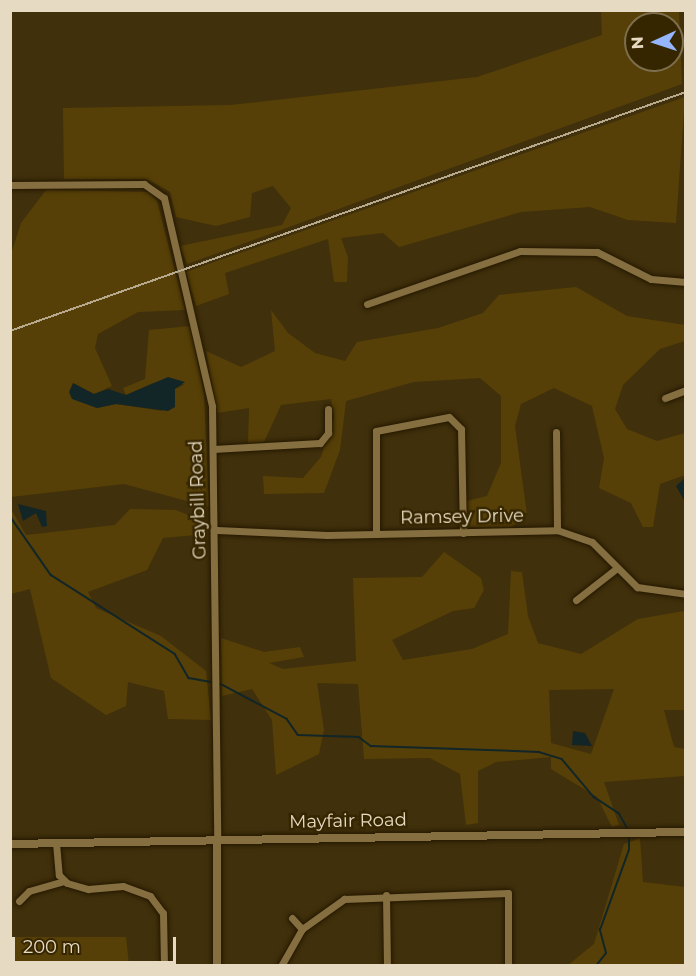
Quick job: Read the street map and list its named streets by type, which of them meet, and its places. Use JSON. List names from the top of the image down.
{
  "streets": {
    "street": ["Graybill Road", "Ramsey Drive", "Mayfair Road"]
  },
  "crossings": [
    ["Graybill Road", "Ramsey Drive"],
    ["Graybill Road", "Mayfair Road"]
  ],
  "scale_bar": "200 m",
  "north": "left"
}
